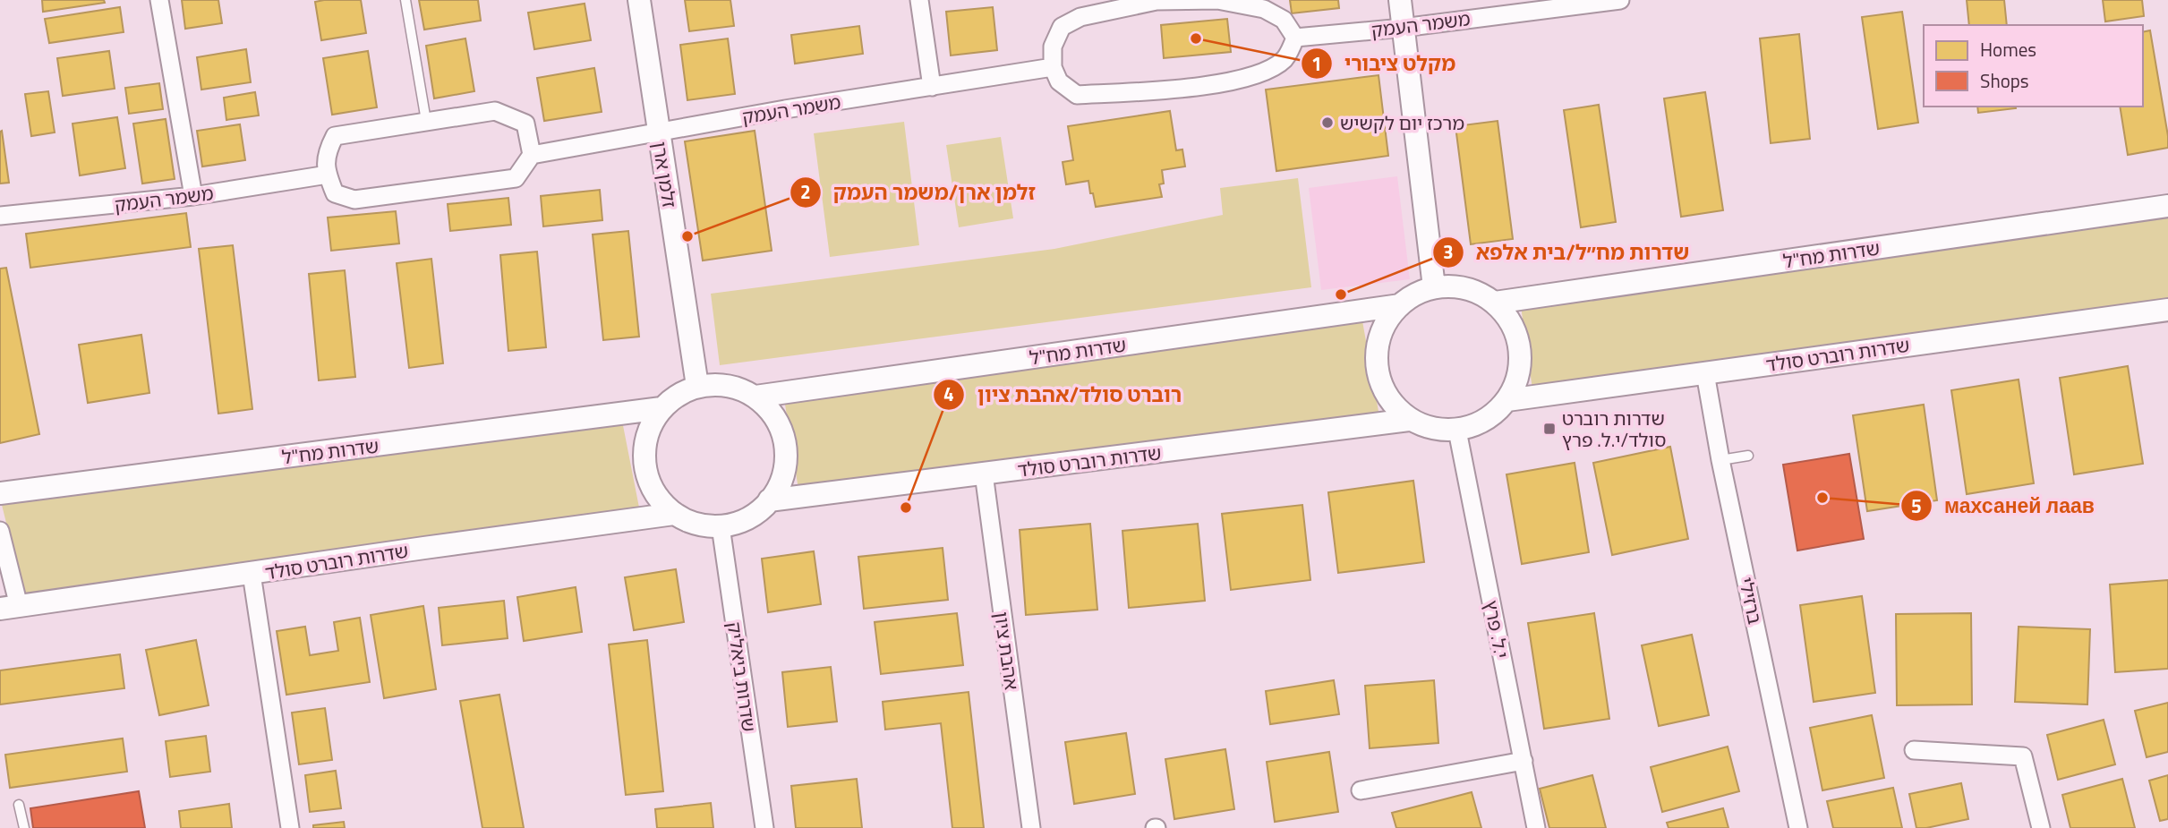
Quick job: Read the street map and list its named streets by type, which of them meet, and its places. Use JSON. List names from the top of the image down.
{
  "streets": {
    "street": [
      "משמר העמק",
      "זלמן ארן",
      "שדרות מח\"ל",
      "שדרות רוברט סולד",
      "ברזילי",
      "י.ל. פרץ",
      "אהבת ציון",
      "שדרות ביאליק"
    ]
  },
  "crossings": [
    ["משמר העמק", "זלמן ארן"],
    ["זלמן ארן", "שדרות מח\"ל"],
    ["זלמן ארן", "שדרות רוברט סולד"],
    ["זלמן ארן", "שדרות ביאליק"],
    ["שדרות מח\"ל", "שדרות רוברט סולד"],
    ["שדרות מח\"ל", "י.ל. פרץ"],
    ["שדרות מח\"ל", "שדרות ביאליק"],
    ["שדרות רוברט סולד", "ברזילי"],
    ["שדרות רוברט סולד", "י.ל. פרץ"],
    ["שדרות רוברט סולד", "אהבת ציון"],
    ["שדרות רוברט סולד", "שדרות ביאליק"]
  ],
  "places": {
    "other": [
      "מקלט ציבורי",
      "מרכז יום לקשיש",
      "זלמן ארן/משמר העמק",
      "שדרות מח״ל/בית אלפא",
      "махсаней лаав",
      "רוברט סולד/אהבת ציון"
    ],
    "transit": ["שדרות רוברט סולד/י.ל. פרץ"]
  },
  "legend": ["Homes", "Shops"]
}
